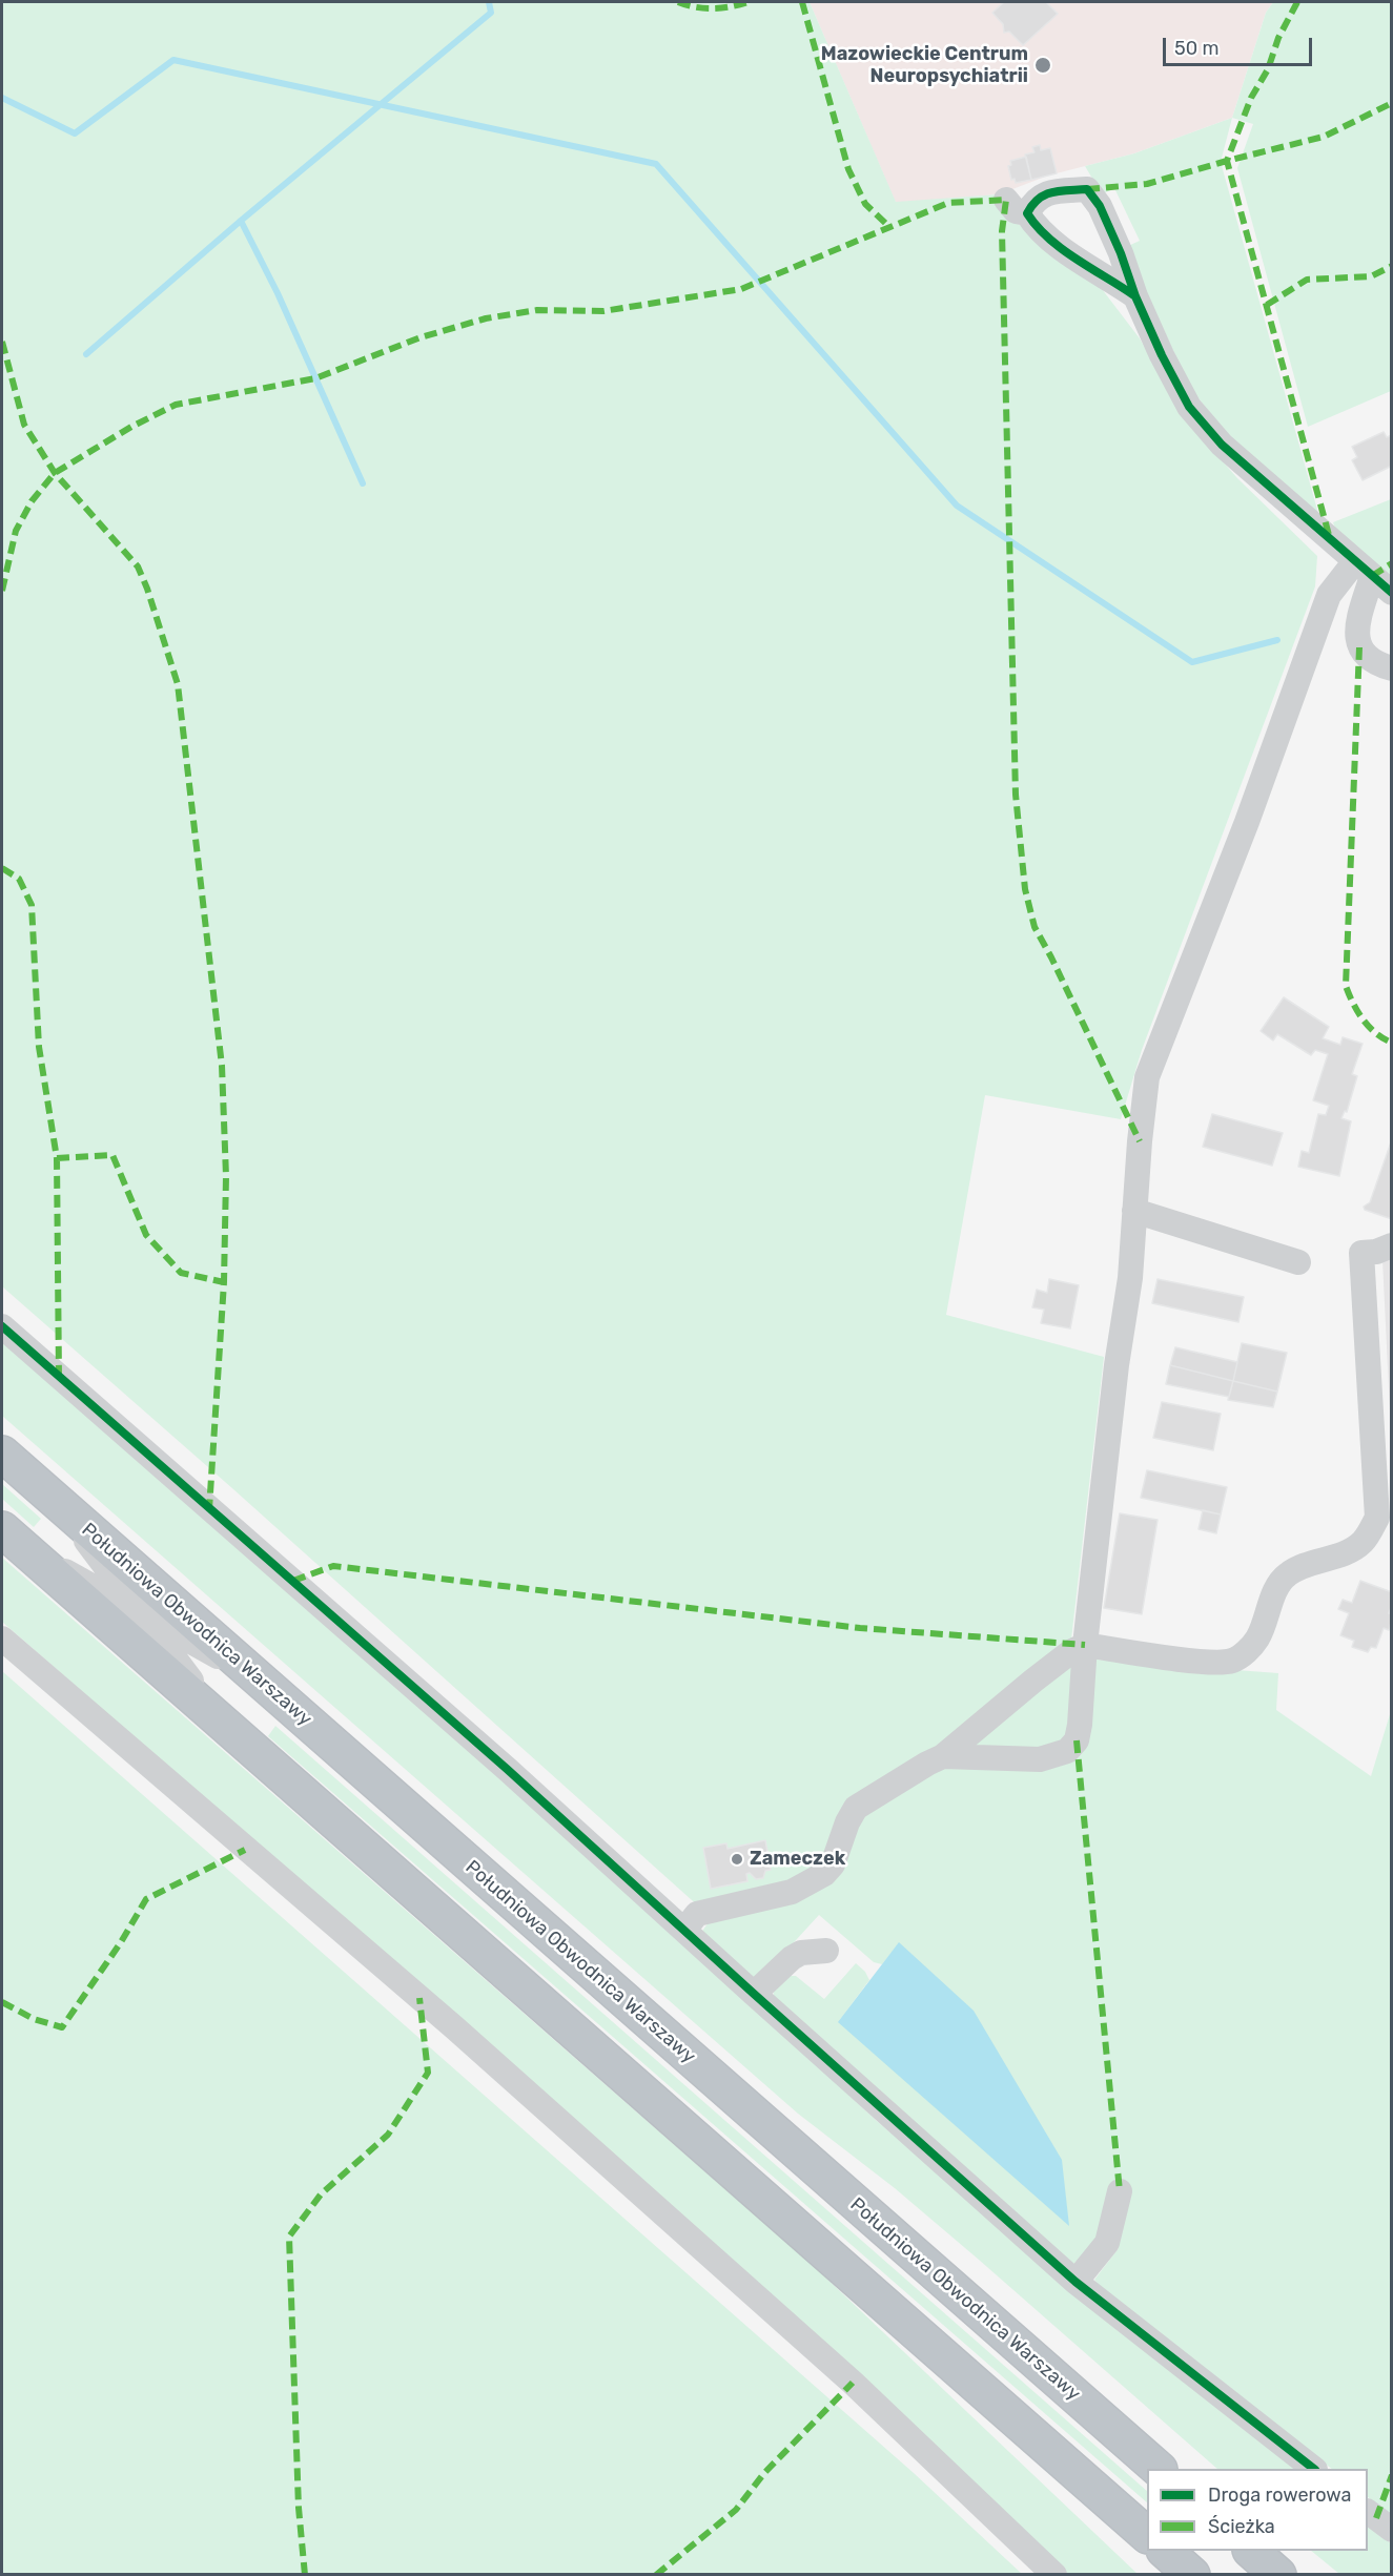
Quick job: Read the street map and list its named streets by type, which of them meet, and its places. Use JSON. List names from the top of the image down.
{
  "streets": {
    "highway": ["Południowa Obwodnica Warszawy"]
  },
  "places": ["Mazowieckie Centrum Neuropsychiatrii", "Zameczek"],
  "legend": ["Droga rowerowa", "Ścieżka"],
  "scale_bar": "50 m"
}
